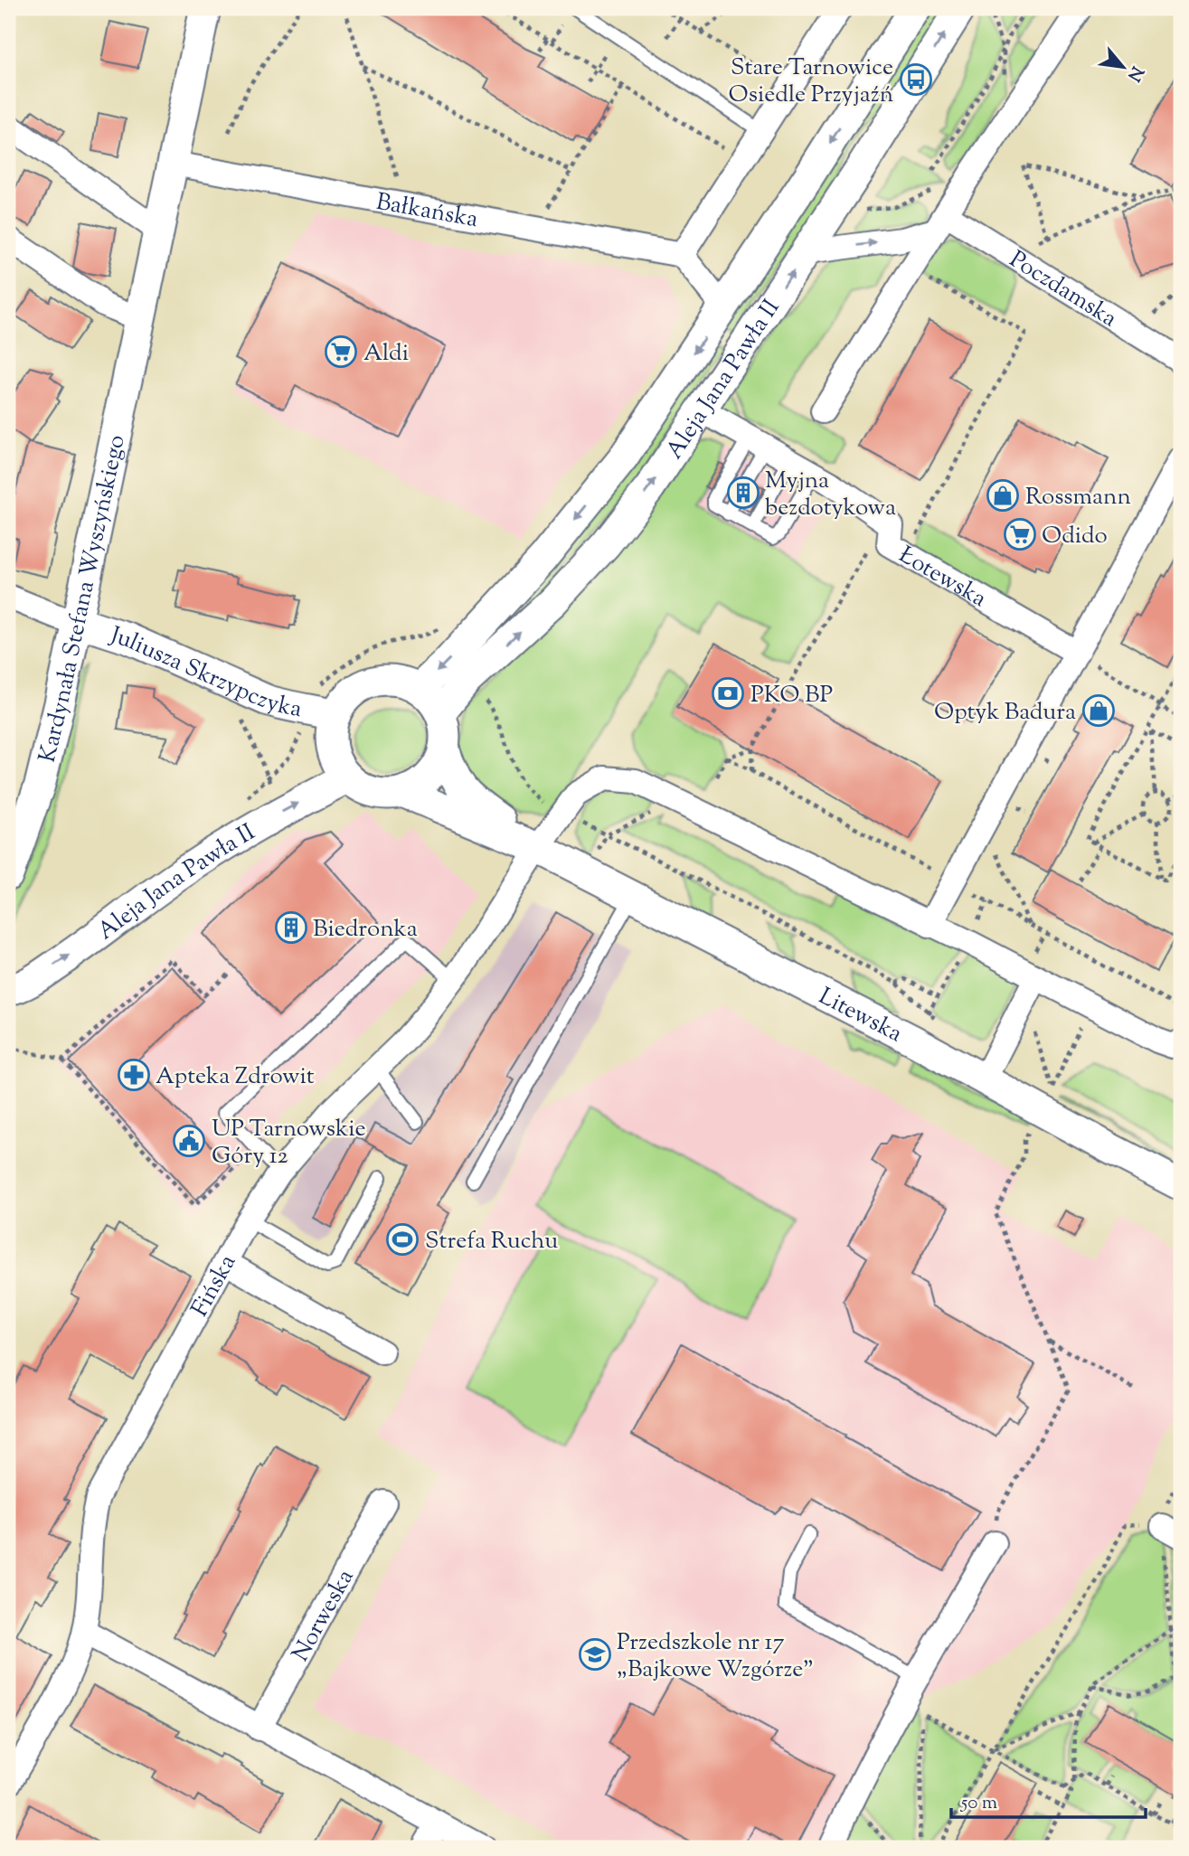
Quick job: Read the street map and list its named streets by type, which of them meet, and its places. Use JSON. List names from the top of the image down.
{
  "streets": {
    "street": [
      "Bałkańska",
      "Poczdamska",
      "Aleja Jana Pawła II",
      "Łotewska",
      "Kardynała Stefana Wyszyńskiego",
      "Juliusza Skrzypczyka",
      "Litewska",
      "Fińska",
      "Norweska"
    ]
  },
  "crossings": [
    ["Bałkańska", "Kardynała Stefana Wyszyńskiego"],
    ["Aleja Jana Pawła II", "Łotewska"],
    ["Aleja Jana Pawła II", "Juliusza Skrzypczyka"],
    ["Aleja Jana Pawła II", "Litewska"],
    ["Kardynała Stefana Wyszyńskiego", "Juliusza Skrzypczyka"],
    ["Juliusza Skrzypczyka", "Litewska"],
    ["Litewska", "Fińska"]
  ],
  "places": {
    "bus stop": ["Stare Tarnowice Osiedle Przyjaźń"],
    "supermarket": ["Aldi", "Odido"],
    "building": ["Myjna bezdotykowa", "Biedronka"],
    "shop": ["Rossmann", "Optyk Badura"],
    "bank": ["PKO BP"],
    "pharmacy": ["Apteka Zdrowit"],
    "public building": ["UP Tarnowskie Góry 12"],
    "sports": ["Strefa Ruchu"],
    "school or university": ["Przedszkole nr 17 „Bajkowe Wzgórze”"]
  },
  "scale_bar": "50 m",
  "north": "bottom right"
}
